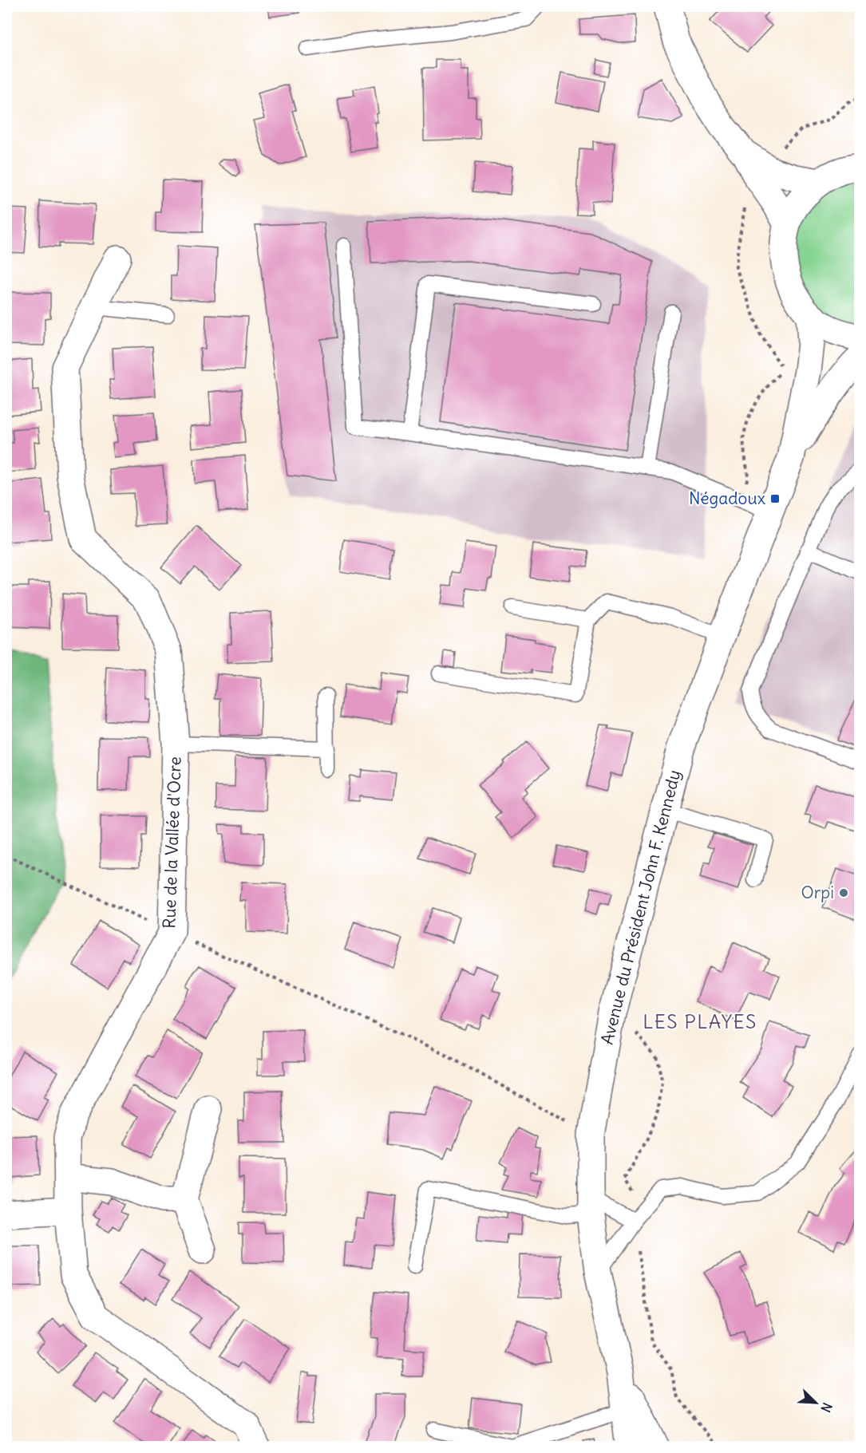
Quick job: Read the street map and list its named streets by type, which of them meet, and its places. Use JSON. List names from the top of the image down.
{
  "streets": {
    "street": ["Rue de la Vallée d'Ocre", "Avenue du Président John F. Kennedy"]
  },
  "districts": ["LES PLAYES"],
  "places": {
    "transit": ["Négadoux"],
    "other": ["Orpi"]
  },
  "north": "bottom right"
}
